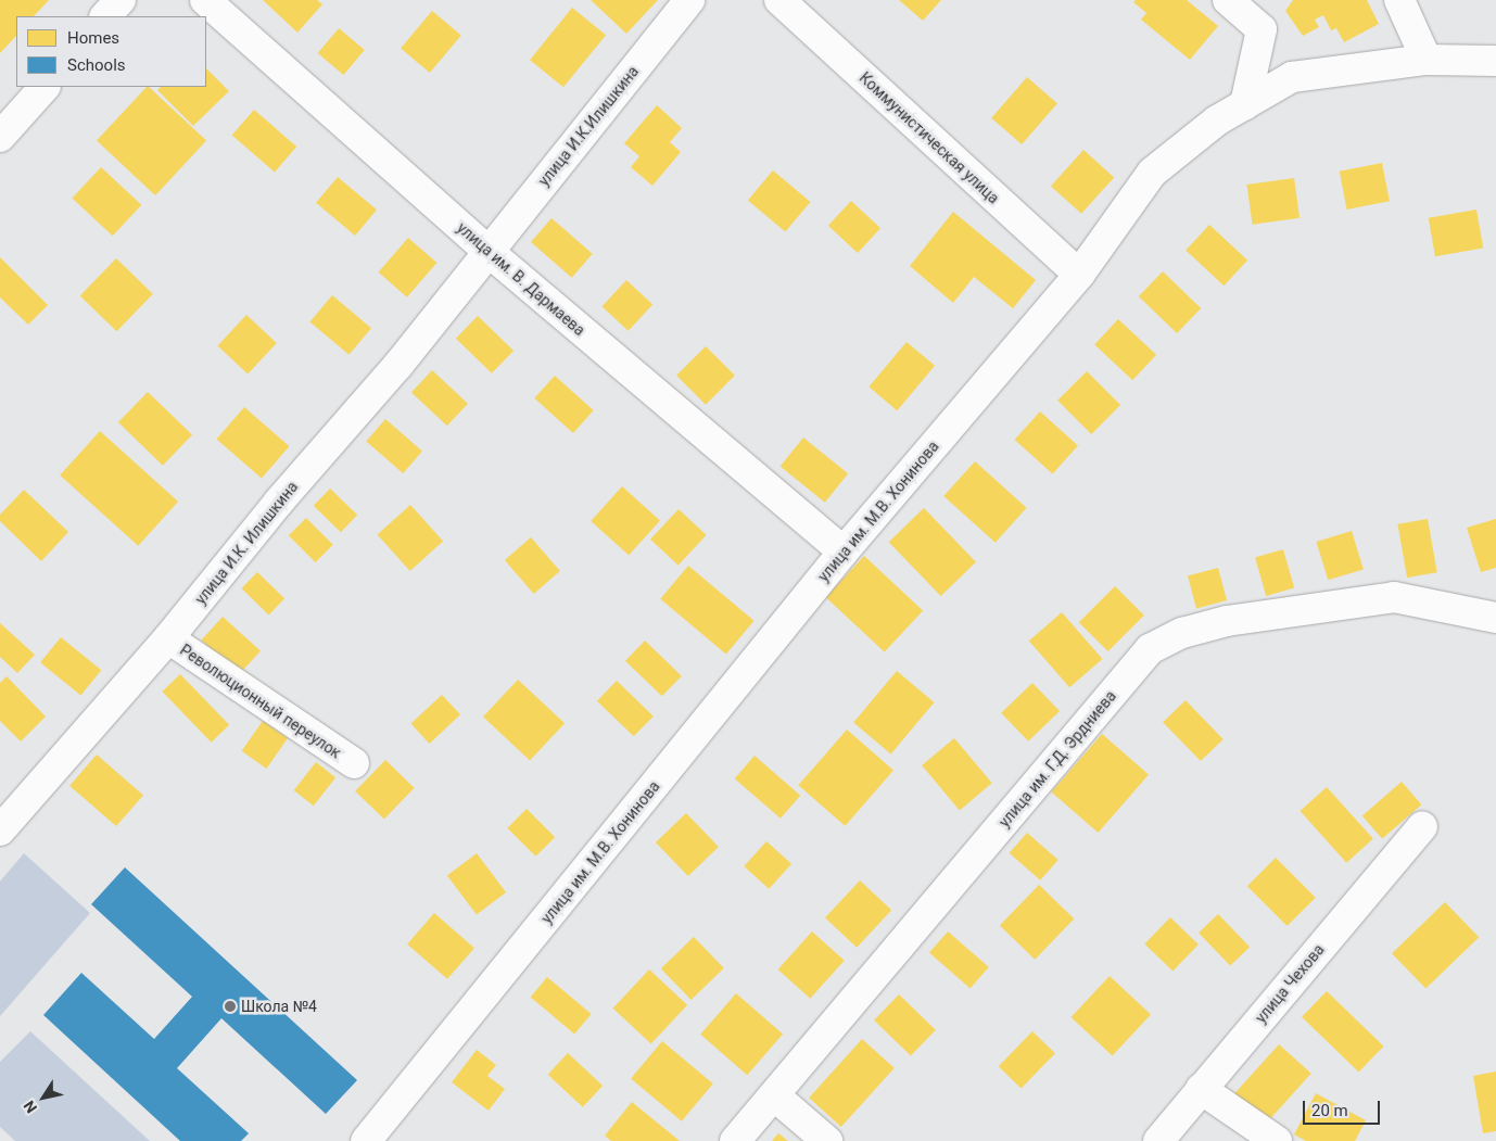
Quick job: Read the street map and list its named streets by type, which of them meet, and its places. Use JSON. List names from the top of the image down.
{
  "streets": {
    "street": [
      "улица И.К.Илишкина",
      "Коммунистическая улица",
      "улица им. В. Дармаева",
      "улица им. М.В. Хонинова",
      "улица И.К. Илишкина",
      "Революционный переулок",
      "улица им. Г.Д. Эрдниева",
      "улица Чехова"
    ]
  },
  "crossings": [
    ["улица И.К.Илишкина", "улица им. В. Дармаева"],
    ["улица И.К.Илишкина", "улица И.К. Илишкина"],
    ["Коммунистическая улица", "улица им. М.В. Хонинова"],
    ["улица им. В. Дармаева", "улица им. М.В. Хонинова"],
    ["улица им. В. Дармаева", "улица И.К. Илишкина"],
    ["улица И.К. Илишкина", "Революционный переулок"]
  ],
  "places": ["Школа №4"],
  "legend": ["Homes", "Schools"],
  "scale_bar": "20 m",
  "north": "bottom left"
}
